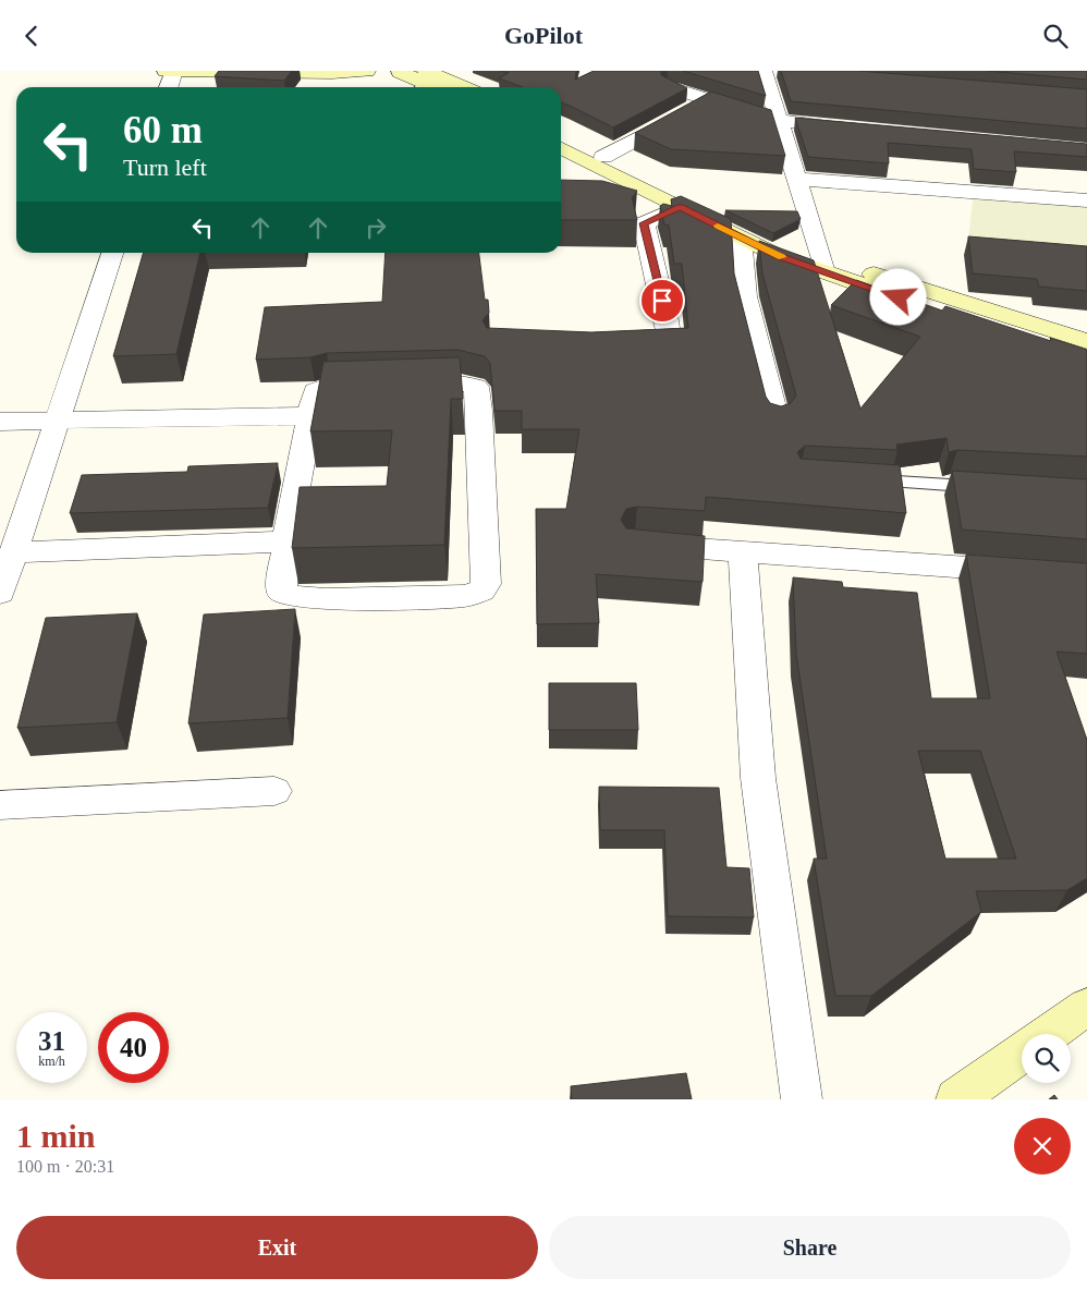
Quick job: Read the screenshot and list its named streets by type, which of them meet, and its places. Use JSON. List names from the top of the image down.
{
  "page": {
    "header": "GoPilot",
    "turn": ["60 m", "Turn left"],
    "speed": "31 km/h",
    "limit": "40",
    "heading": ["1 min", "100 m · 20:31"],
    "buttons": ["Exit", "Share"]
  }
}
